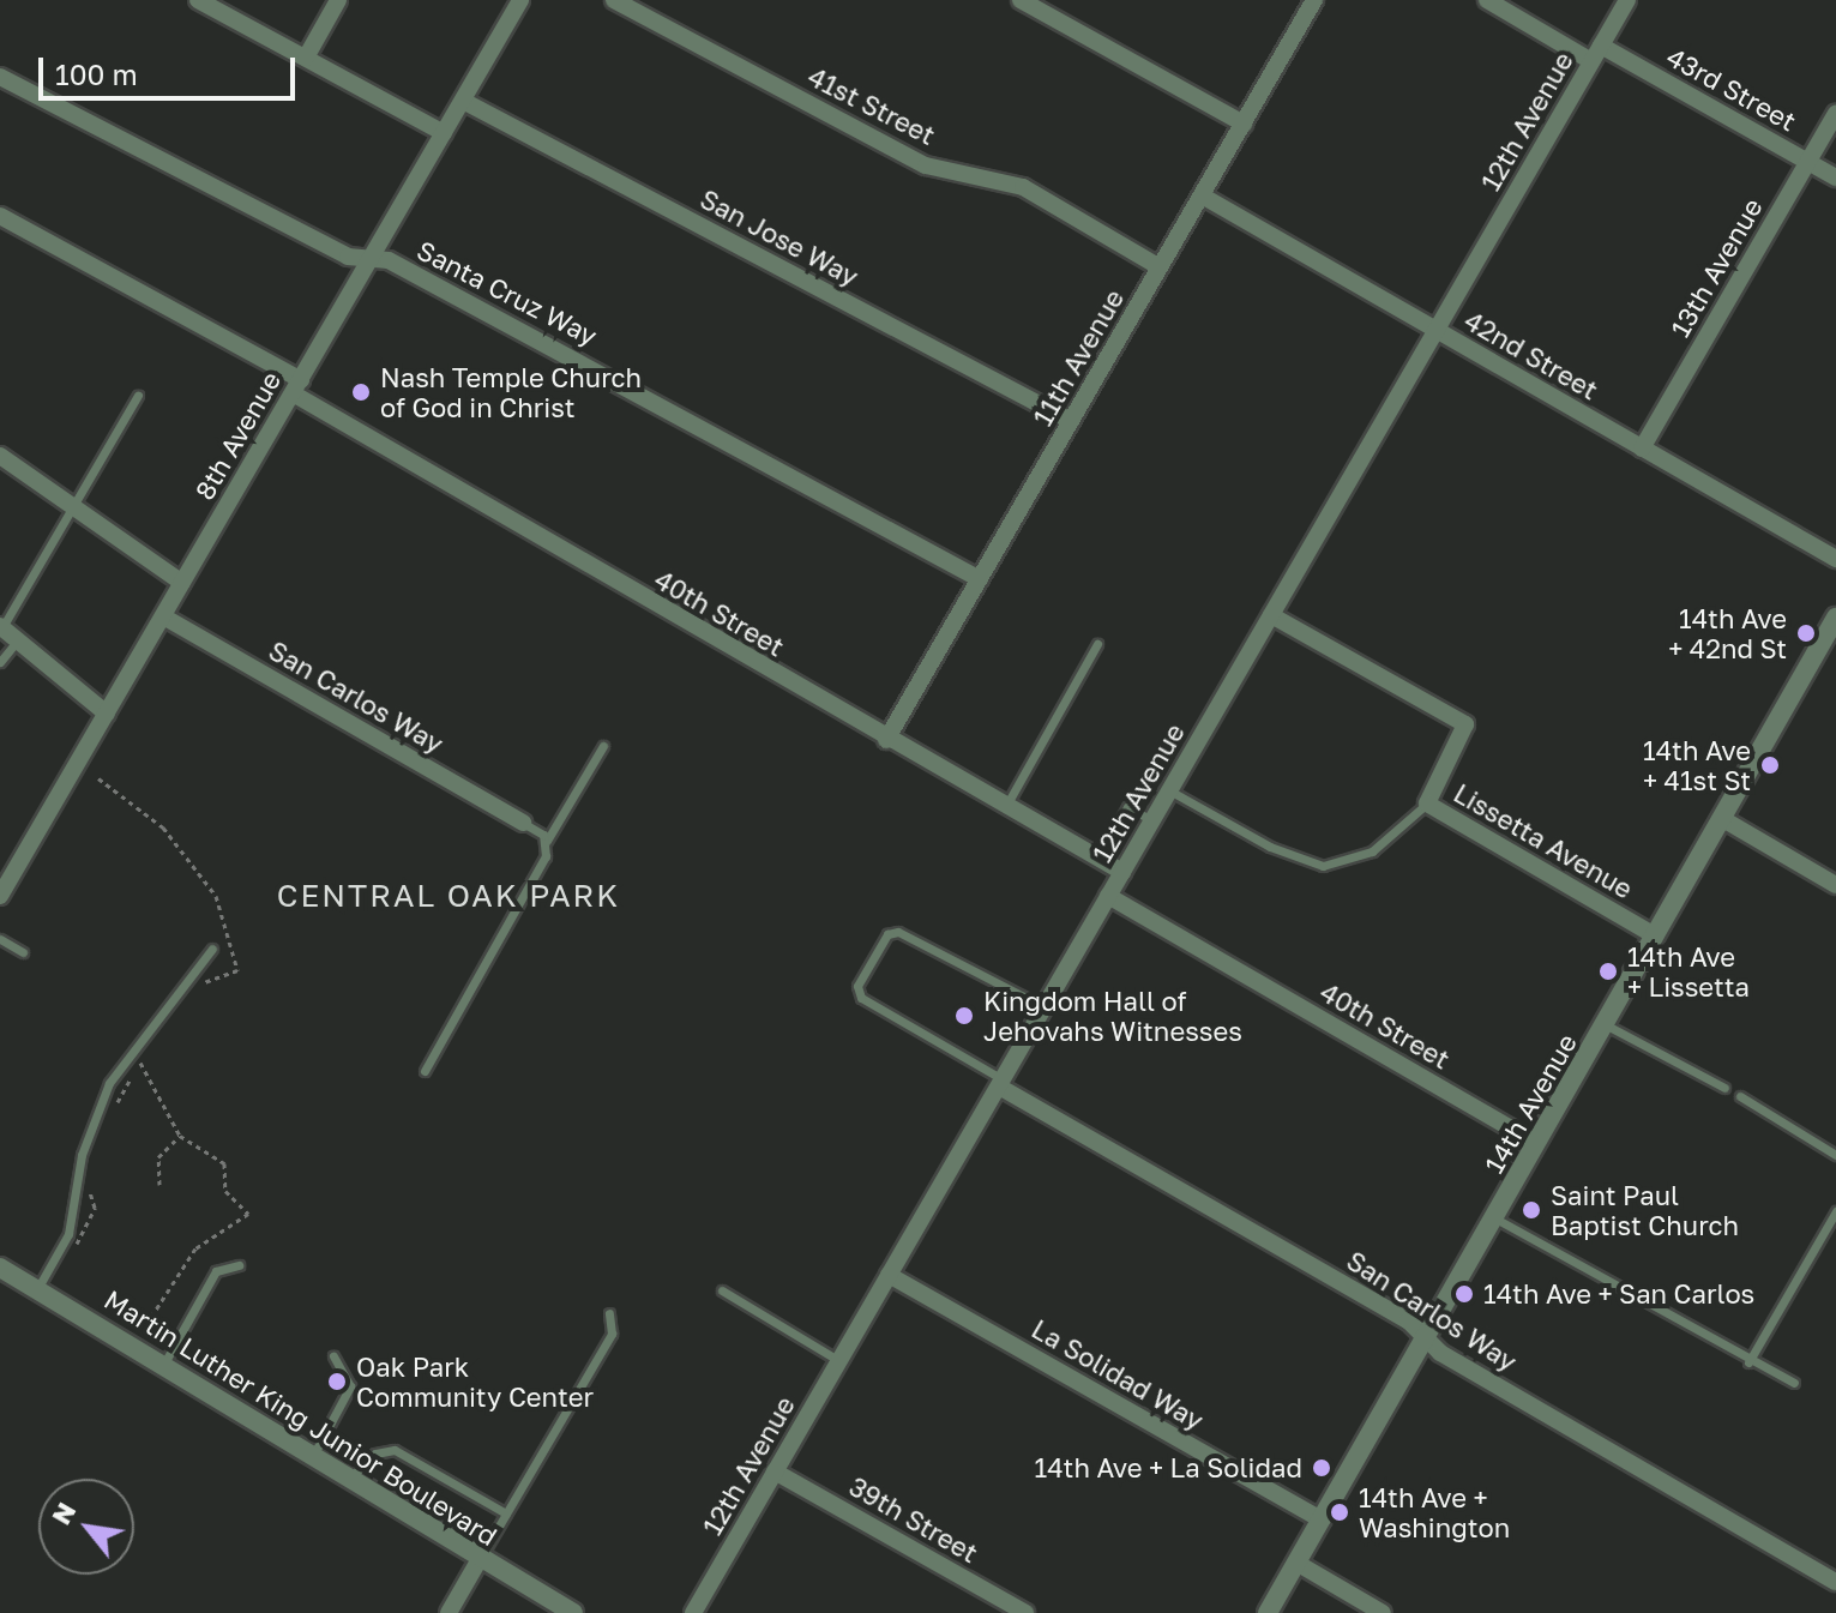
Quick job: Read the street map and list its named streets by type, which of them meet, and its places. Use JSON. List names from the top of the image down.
{
  "streets": {
    "street": [
      "43rd Street",
      "41st Street",
      "12th Avenue",
      "San Jose Way",
      "13th Avenue",
      "Santa Cruz Way",
      "42nd Street",
      "11th Avenue",
      "8th Avenue",
      "40th Street",
      "San Carlos Way",
      "Lissetta Avenue",
      "14th Avenue",
      "La Solidad Way",
      "Martin Luther King Junior Boulevard",
      "39th Street"
    ]
  },
  "crossings": [
    ["43rd Street", "12th Avenue"],
    ["43rd Street", "13th Avenue"],
    ["41st Street", "11th Avenue"],
    ["12th Avenue", "42nd Street"],
    ["12th Avenue", "40th Street"],
    ["12th Avenue", "San Carlos Way"],
    ["12th Avenue", "Lissetta Avenue"],
    ["12th Avenue", "La Solidad Way"],
    ["12th Avenue", "39th Street"],
    ["San Jose Way", "11th Avenue"],
    ["San Jose Way", "8th Avenue"],
    ["13th Avenue", "42nd Street"],
    ["Santa Cruz Way", "11th Avenue"],
    ["Santa Cruz Way", "8th Avenue"],
    ["42nd Street", "11th Avenue"],
    ["11th Avenue", "40th Street"],
    ["8th Avenue", "40th Street"],
    ["8th Avenue", "San Carlos Way"],
    ["40th Street", "14th Avenue"],
    ["San Carlos Way", "14th Avenue"],
    ["Lissetta Avenue", "14th Avenue"],
    ["14th Avenue", "La Solidad Way"]
  ],
  "districts": ["CENTRAL OAK PARK"],
  "places": [
    "Nash Temple Church of God in Christ",
    "14th Ave + 42nd St",
    "14th Ave + 41st St",
    "14th Ave + Lissetta",
    "Kingdom Hall of Jehovahs Witnesses",
    "Saint Paul Baptist Church",
    "14th Ave + San Carlos",
    "Oak Park Community Center",
    "14th Ave + La Solidad",
    "14th Ave + Washington"
  ],
  "scale_bar": "100 m",
  "north": "top left"
}
